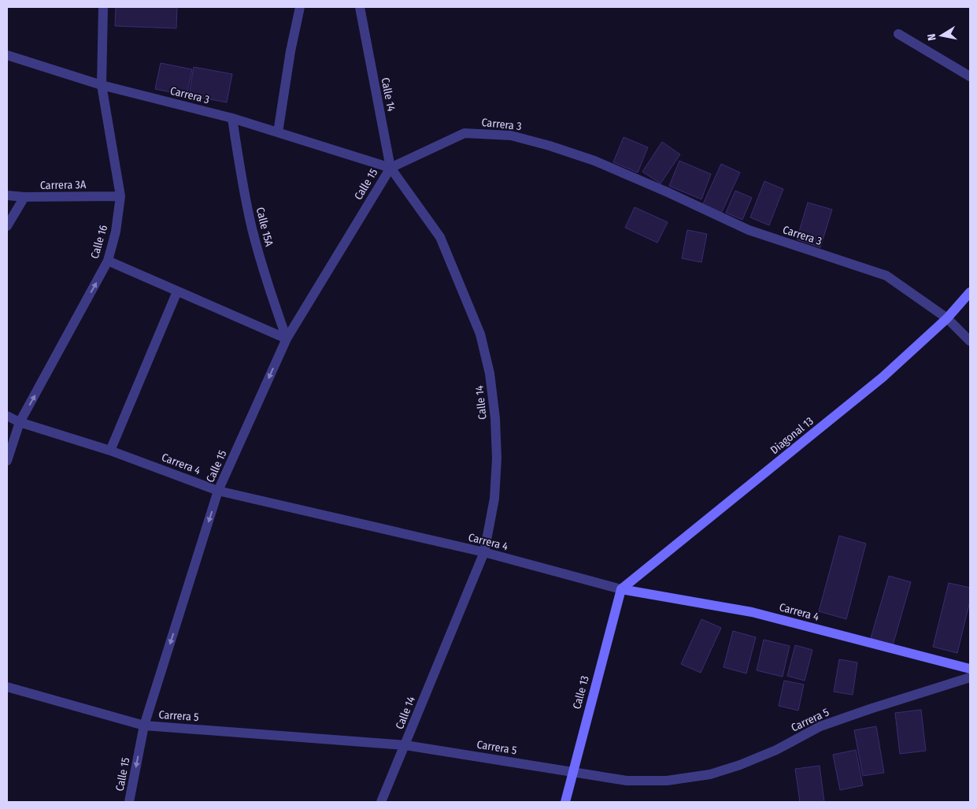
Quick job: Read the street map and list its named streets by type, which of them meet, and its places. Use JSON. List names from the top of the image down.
{
  "streets": {
    "street": [
      "Calle 14",
      "Carrera 3",
      "Calle 15",
      "Carrera 3A",
      "Calle 15A",
      "Calle 16",
      "Diagonal 13",
      "Carrera 4",
      "Calle 13",
      "Carrera 5"
    ]
  },
  "crossings": [
    ["Calle 14", "Carrera 3"],
    ["Calle 14", "Calle 15"],
    ["Calle 14", "Carrera 4"],
    ["Calle 14", "Carrera 5"],
    ["Carrera 3", "Calle 15"],
    ["Carrera 3", "Calle 15A"],
    ["Carrera 3", "Calle 16"],
    ["Carrera 3", "Diagonal 13"],
    ["Calle 15", "Calle 15A"],
    ["Calle 15", "Carrera 4"],
    ["Calle 15", "Carrera 5"],
    ["Carrera 3A", "Calle 16"],
    ["Calle 16", "Carrera 4"],
    ["Diagonal 13", "Carrera 4"],
    ["Diagonal 13", "Calle 13"],
    ["Carrera 4", "Calle 13"],
    ["Calle 13", "Carrera 5"]
  ],
  "one_way": ["Calle 15"],
  "north": "left"
}
